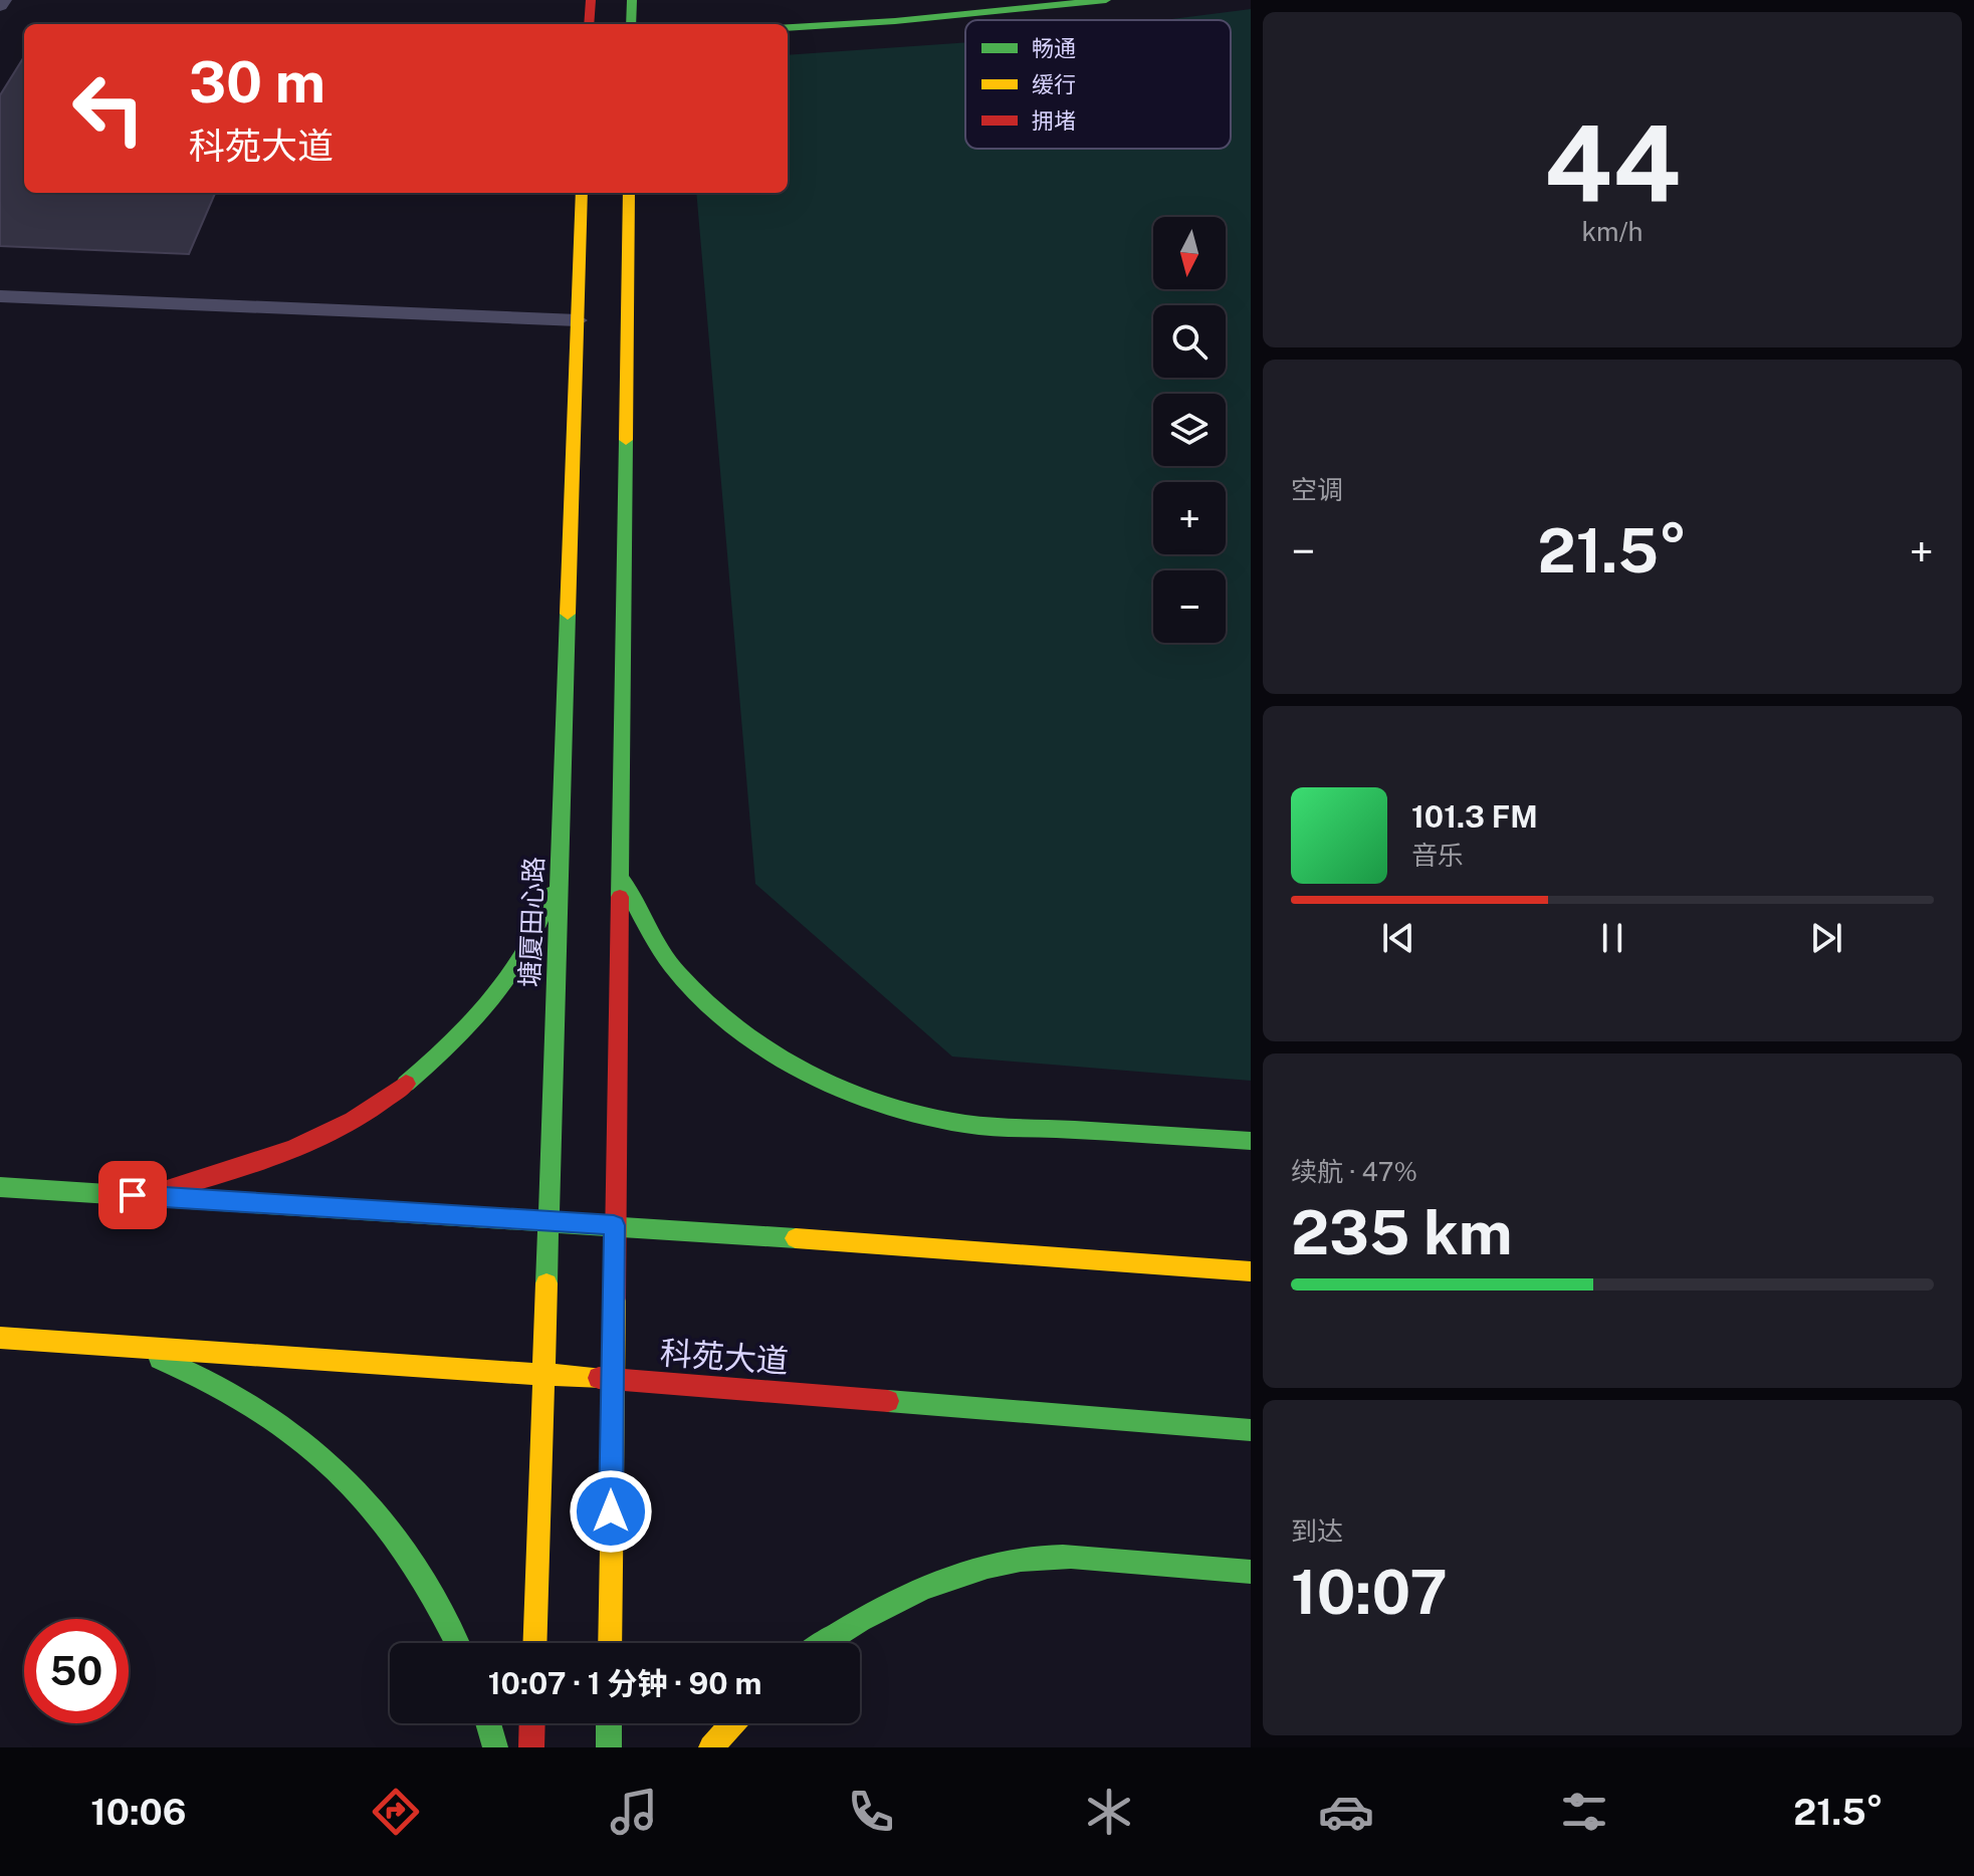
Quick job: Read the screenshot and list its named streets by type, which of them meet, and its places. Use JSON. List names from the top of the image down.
{
  "streets": {
    "main road": ["塘厦田心路", "科苑大道"]
  },
  "crossings": [
    ["塘厦田心路", "科苑大道"]
  ],
  "legend": ["畅通", "缓行", "拥堵"],
  "north": "bottom",
  "page": {
    "tile": [
      ["44", "km/h"],
      "空调",
      ["续航 · 47%", "235 km"],
      ["到达", "10:07"]
    ],
    "turn": ["30 m", "科苑大道"],
    "map_buttons": ["+", "−"],
    "heat": ["−", "21.5°", "+"],
    "song": ["101.3 FM", "音乐"],
    "limit": "50",
    "trip": "10:07 · 1 分钟 · 90 m",
    "tabs": ["10:06", "21.5°"]
  }
}
